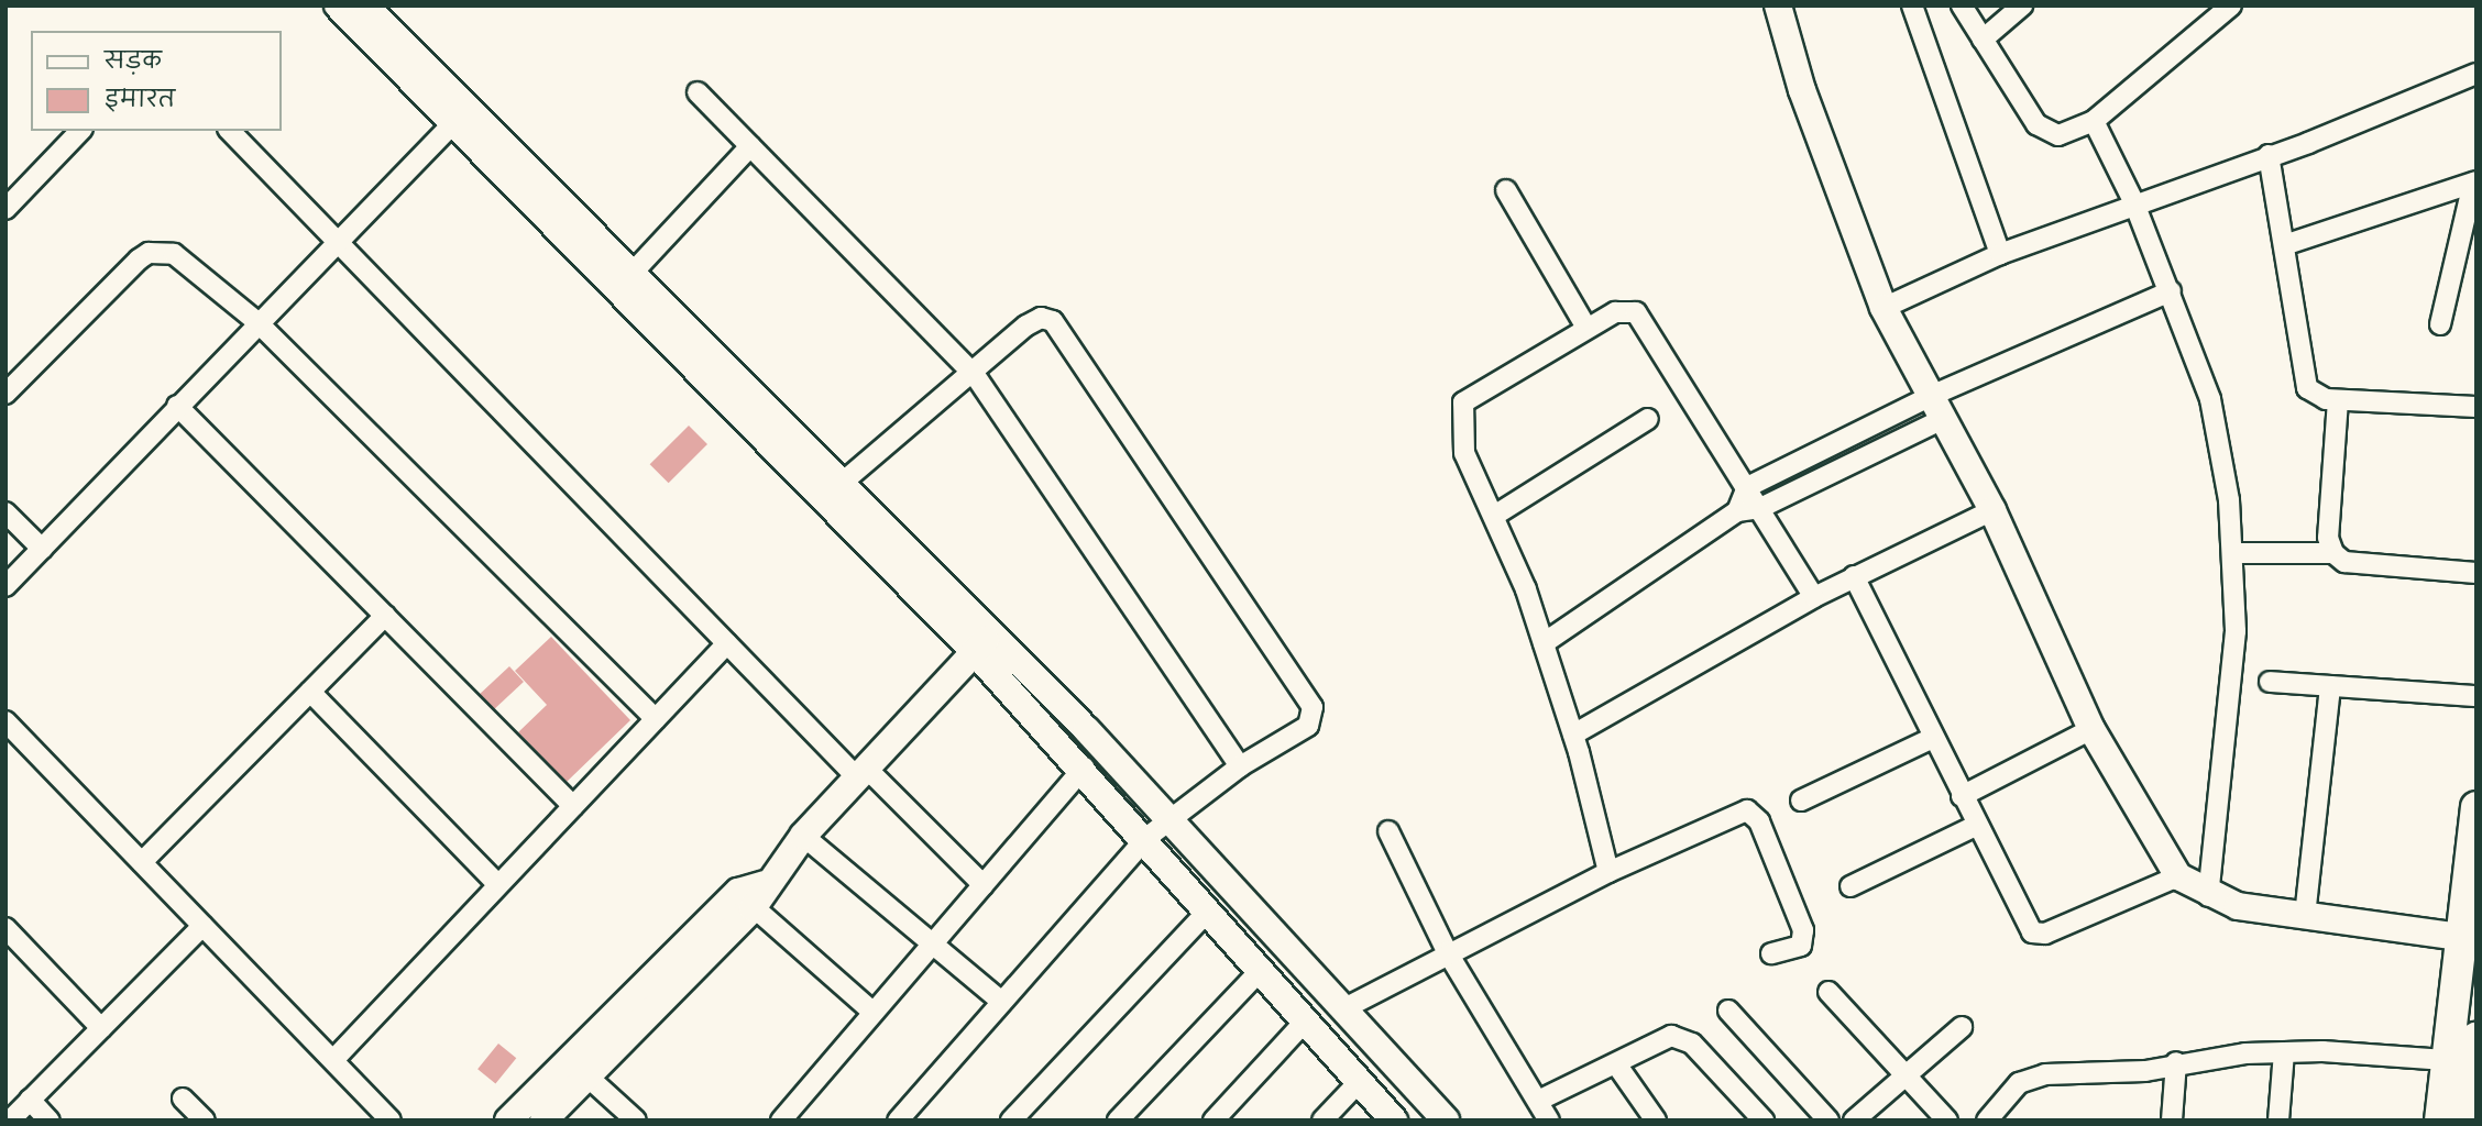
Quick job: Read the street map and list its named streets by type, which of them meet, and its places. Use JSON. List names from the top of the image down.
{
  "legend": ["सड़क", "इमारत"]
}
